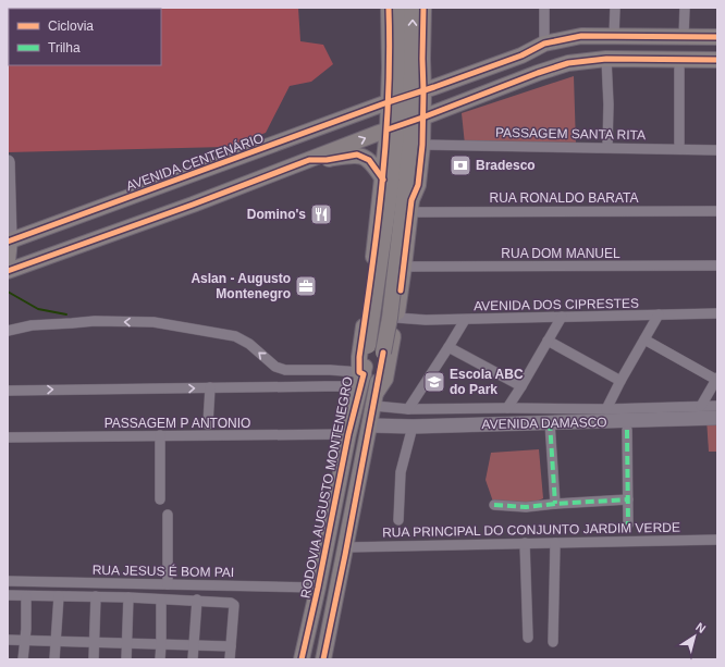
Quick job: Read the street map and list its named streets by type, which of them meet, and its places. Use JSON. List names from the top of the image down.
{
  "streets": {
    "main road": ["AVENIDA CENTENÁRIO", "RODOVIA AUGUSTO MONTENEGRO"],
    "street": [
      "PASSAGEM SANTA RITA",
      "RUA RONALDO BARATA",
      "RUA DOM MANUEL",
      "AVENIDA DOS CIPRESTES",
      "PASSAGEM P ANTONIO",
      "AVENIDA DAMASCO",
      "RUA PRINCIPAL DO CONJUNTO JARDIM VERDE",
      "RUA JESUS É BOM PAI"
    ]
  },
  "crossings": [
    ["AVENIDA CENTENÁRIO", "RODOVIA AUGUSTO MONTENEGRO"],
    ["PASSAGEM P ANTONIO", "RODOVIA AUGUSTO MONTENEGRO"],
    ["RODOVIA AUGUSTO MONTENEGRO", "RUA JESUS É BOM PAI"]
  ],
  "places": {
    "bank": ["Bradesco"],
    "restaurant": ["Domino's"],
    "office": ["Aslan - Augusto Montenegro"],
    "school or university": ["Escola ABC do Park"]
  },
  "legend": ["Ciclovia", "Trilha"],
  "north": "top right"
}
